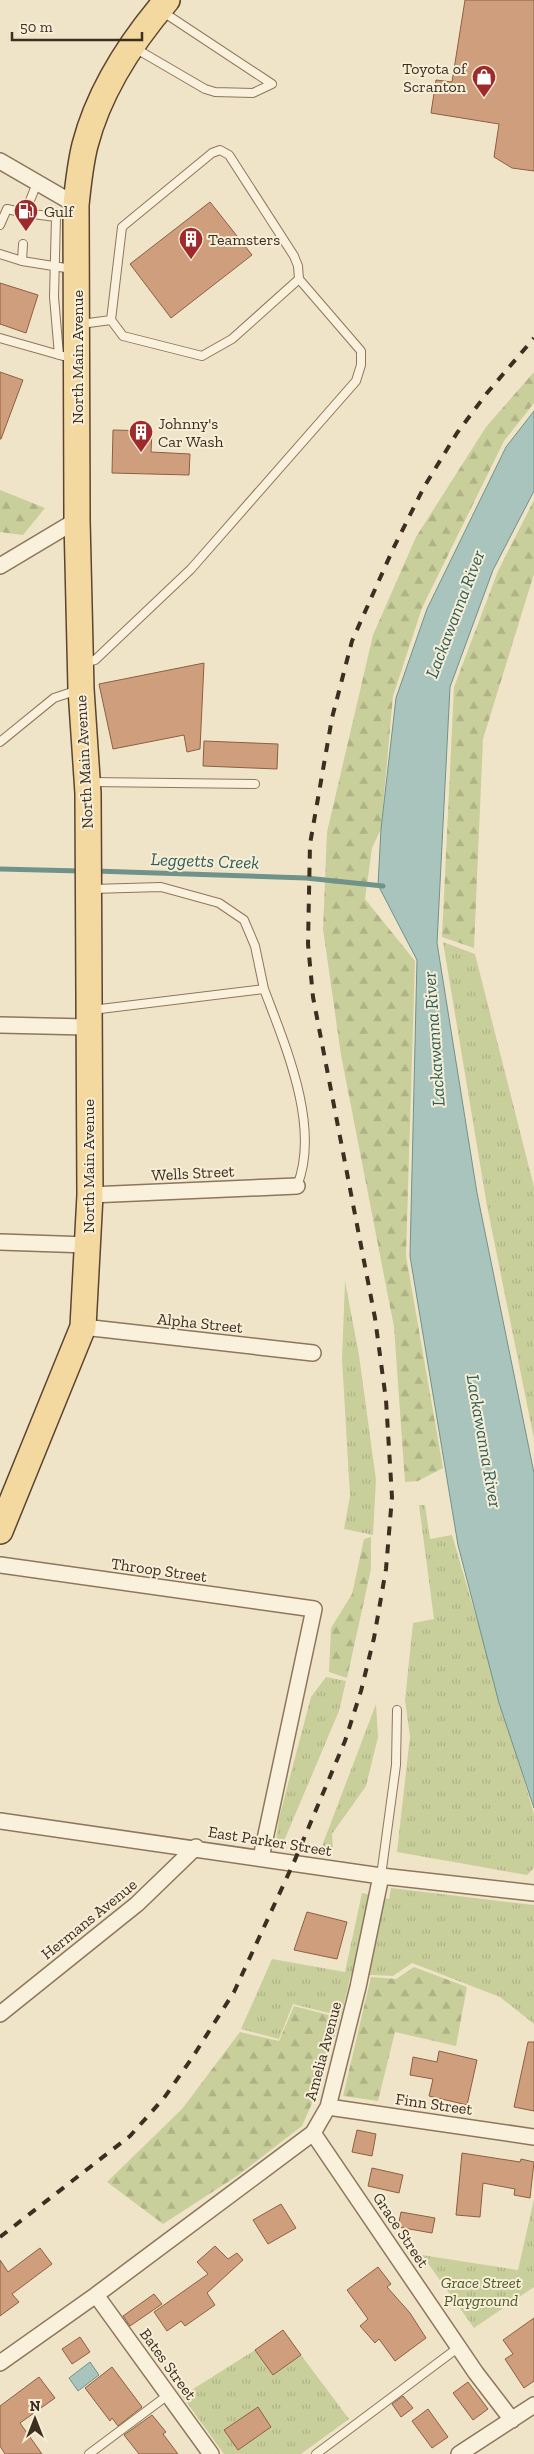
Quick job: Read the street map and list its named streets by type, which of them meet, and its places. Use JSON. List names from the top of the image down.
{
  "streets": {
    "main road": ["North Main Avenue"],
    "street": [
      "Wells Street",
      "Alpha Street",
      "Throop Street",
      "East Parker Street",
      "Hermans Avenue",
      "Amelia Avenue",
      "Finn Street",
      "Grace Street",
      "Bates Street"
    ]
  },
  "crossings": [
    ["North Main Avenue", "Wells Street"],
    ["North Main Avenue", "Alpha Street"],
    ["Throop Street", "East Parker Street"],
    ["East Parker Street", "Hermans Avenue"],
    ["East Parker Street", "Amelia Avenue"],
    ["Amelia Avenue", "Finn Street"],
    ["Amelia Avenue", "Grace Street"],
    ["Amelia Avenue", "Bates Street"]
  ],
  "water": ["Lackawanna River", "Leggetts Creek"],
  "parks": ["Grace Street Playground"],
  "places": {
    "shop": ["Toyota of Scranton"],
    "fuel station": ["Gulf"],
    "building": ["Teamsters", "Johnny's Car Wash"]
  },
  "scale_bar": "50 m",
  "north": "top"
}
